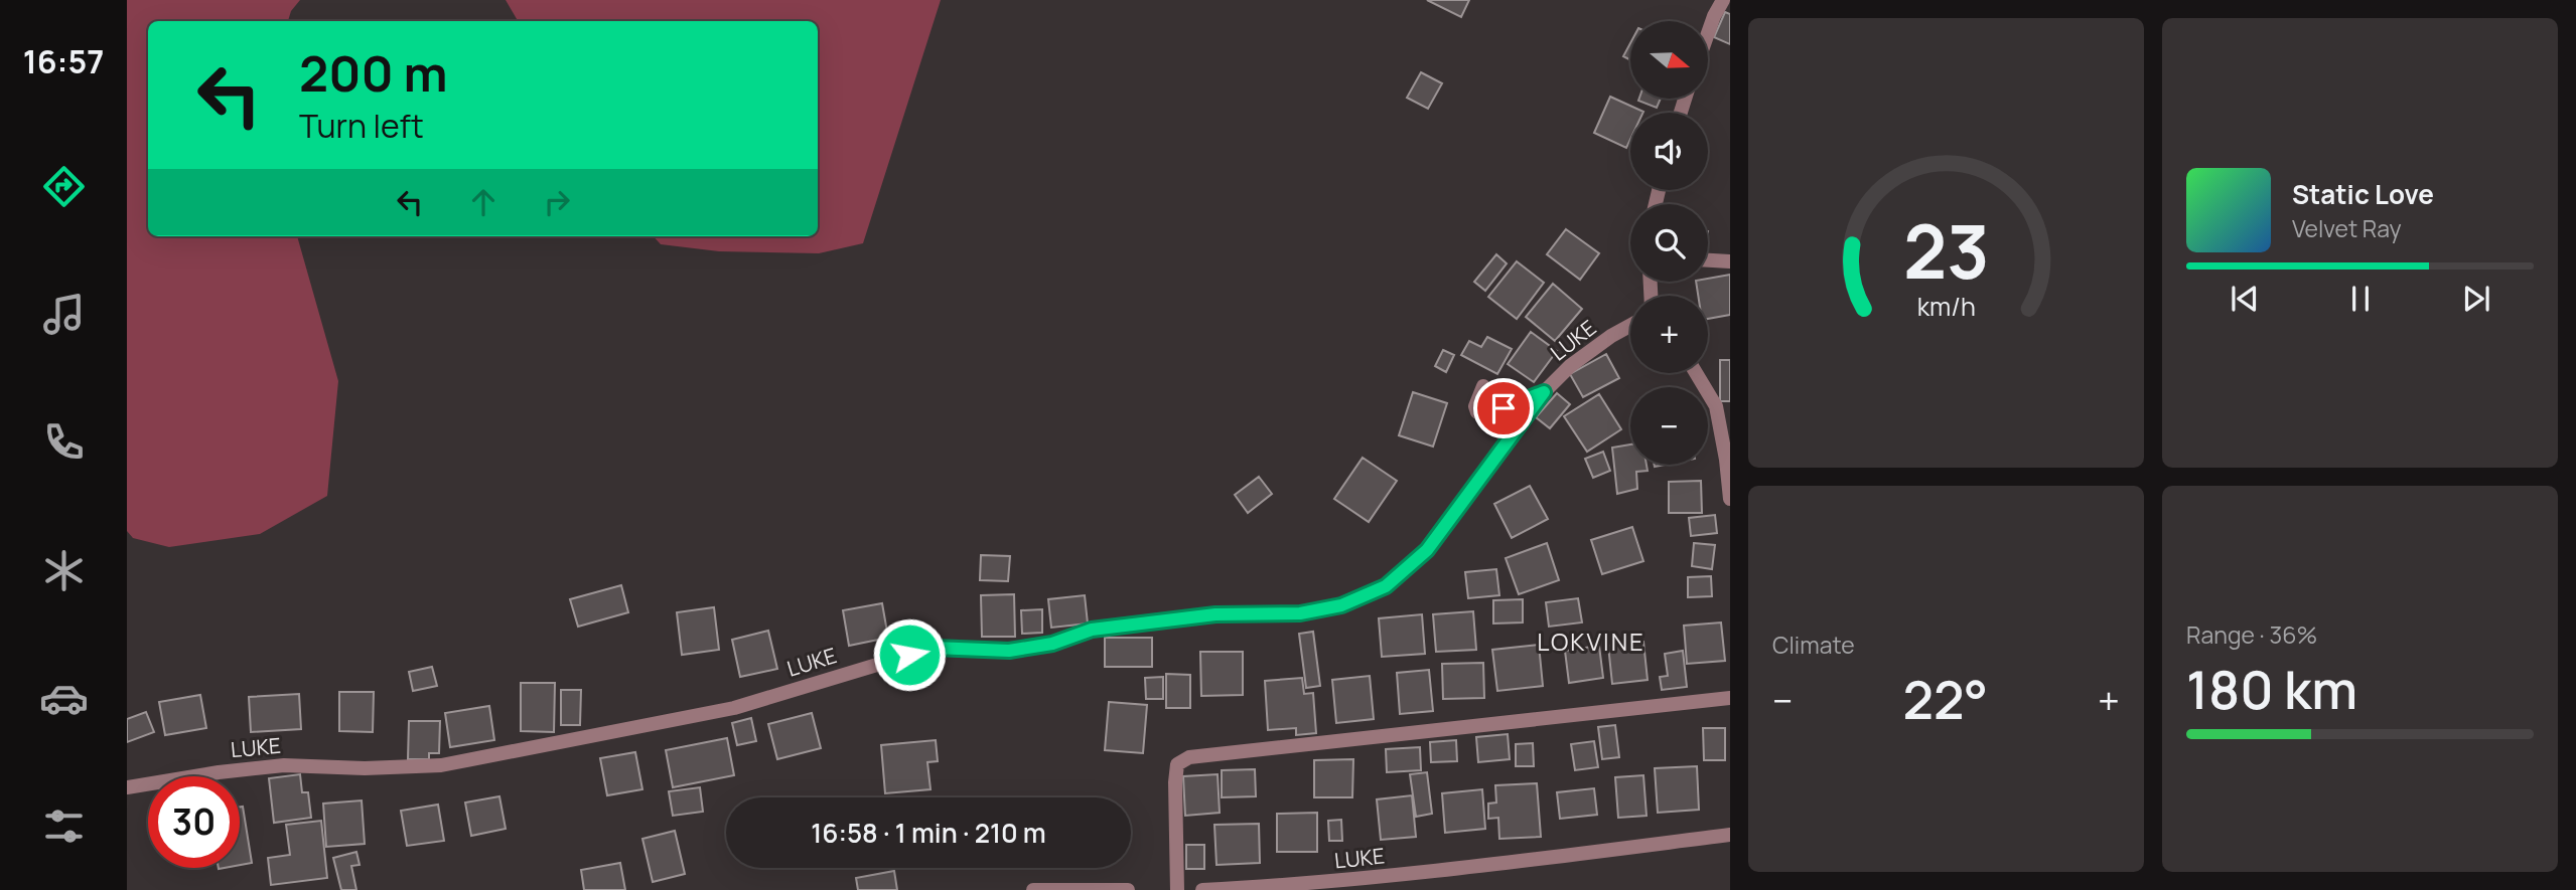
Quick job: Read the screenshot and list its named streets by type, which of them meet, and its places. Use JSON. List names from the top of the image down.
{
  "streets": {
    "street": ["LUKE"]
  },
  "districts": ["LOKVINE"],
  "north": "right",
  "page": {
    "tabs": "16:57",
    "map_buttons": ["+", "−"],
    "turn": ["200 m", "Turn left"],
    "song": ["Static Love", "Velvet Ray"],
    "tile": [
      "Climate",
      ["Range · 36%", "180 km"]
    ],
    "heat": ["−", "22°", "+"],
    "limit": "30",
    "trip": "16:58 · 1 min · 210 m",
    "gauge": ["23", "km/h"]
  }
}
